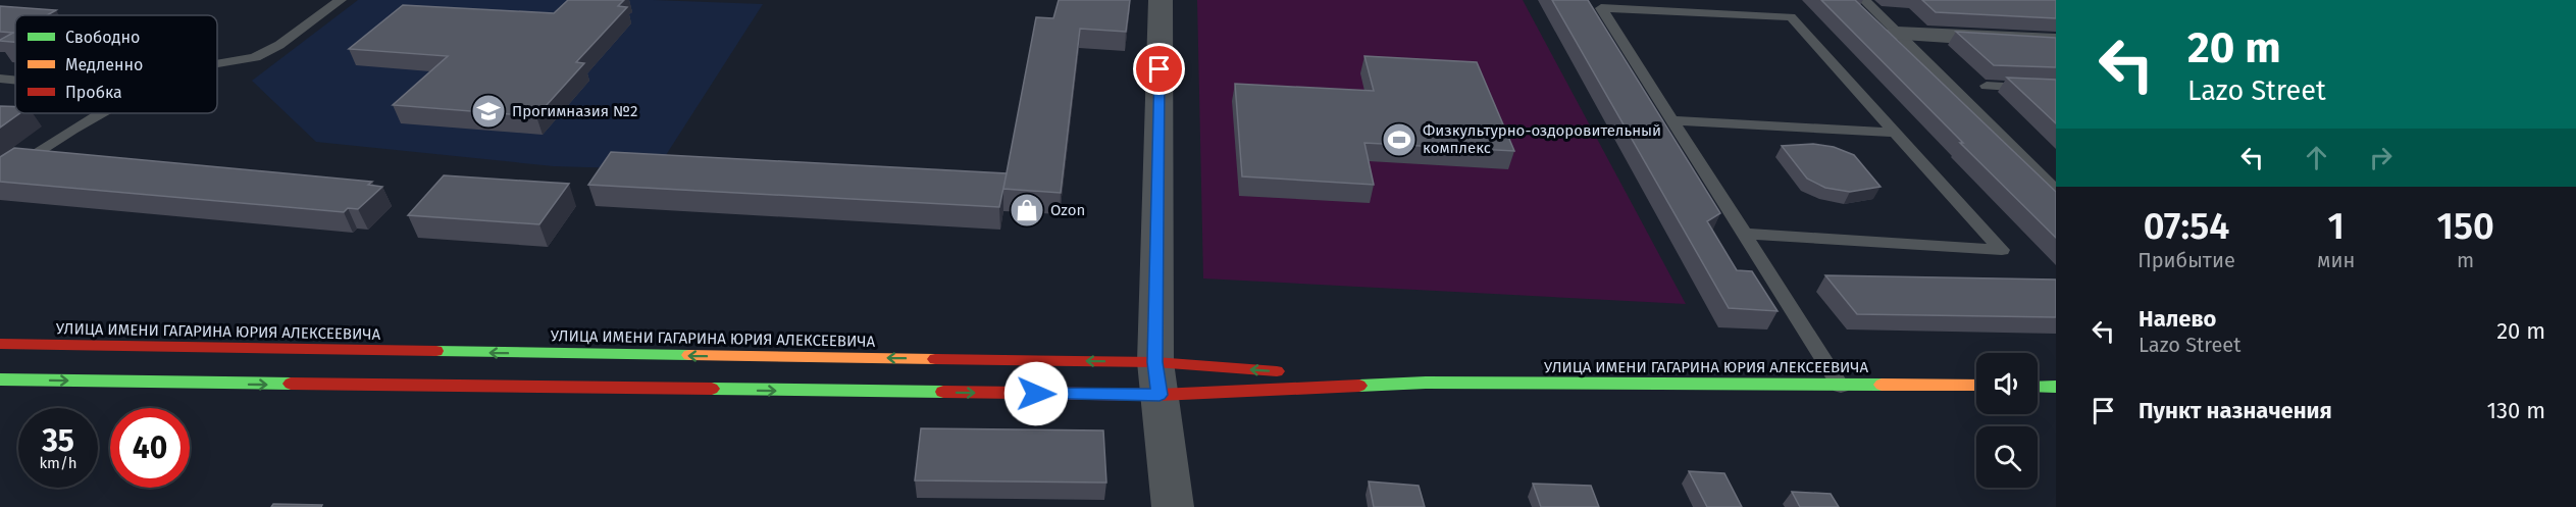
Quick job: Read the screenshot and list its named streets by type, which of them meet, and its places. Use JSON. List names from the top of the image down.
{
  "streets": {
    "street": ["УЛИЦА ИМЕНИ ГАГАРИНА ЮРИЯ АЛЕКСЕЕВИЧА"]
  },
  "places": {
    "school or university": ["Прогимназия №2"],
    "sports": ["Физкультурно-оздоровительный комплекс"],
    "shop": ["Ozon"]
  },
  "legend": ["Свободно", "Медленно", "Пробка"],
  "page": {
    "turn": ["20 m", "Lazo Street"],
    "eta": [
      "07:54",
      "Прибытие",
      "1",
      "мин",
      "150",
      "m"
    ],
    "list": [
      {
        "name": "Налево",
        "note": "Lazo Street",
        "value": "20 m"
      },
      {
        "name": "Пункт назначения",
        "value": "130 m"
      }
    ],
    "speed": "35 km/h",
    "limit": "40"
  }
}
